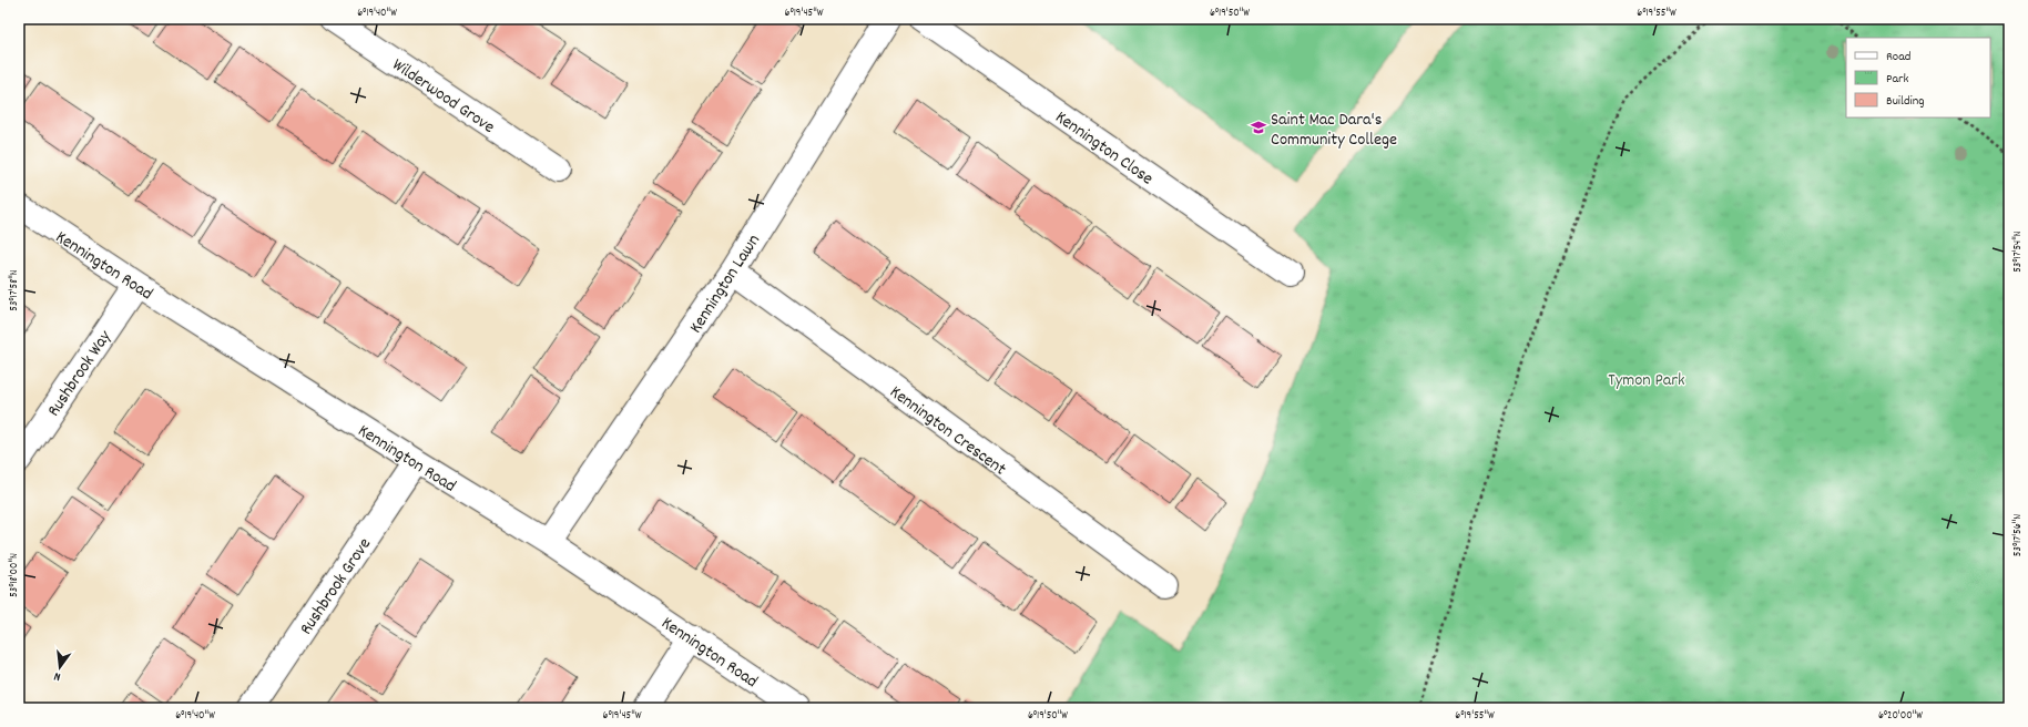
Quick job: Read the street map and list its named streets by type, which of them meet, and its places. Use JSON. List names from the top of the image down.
{
  "streets": {
    "street": [
      "Wilderwood Grove",
      "Kennington Close",
      "Kennington Road",
      "Kennington Lawn",
      "Rushbrook Way",
      "Kennington Crescent",
      "Rushbrook Grove"
    ]
  },
  "crossings": [
    ["Kennington Road", "Kennington Lawn"],
    ["Kennington Road", "Rushbrook Way"],
    ["Kennington Road", "Rushbrook Grove"],
    ["Kennington Lawn", "Kennington Crescent"]
  ],
  "parks": ["Tymon Park"],
  "places": {
    "school or university": ["Saint Mac Dara's Community College"]
  },
  "legend": ["Road", "Park", "Building"],
  "north": "bottom",
  "coordinates": [
    "6°19'40\"W",
    "6°19'45\"W",
    "6°19'50\"W",
    "6°19'55\"W",
    "53°17'54\"N",
    "53°17'58\"N",
    "53°17'56\"N",
    "53°18'00\"N",
    "6°20'00\"W"
  ]
}
